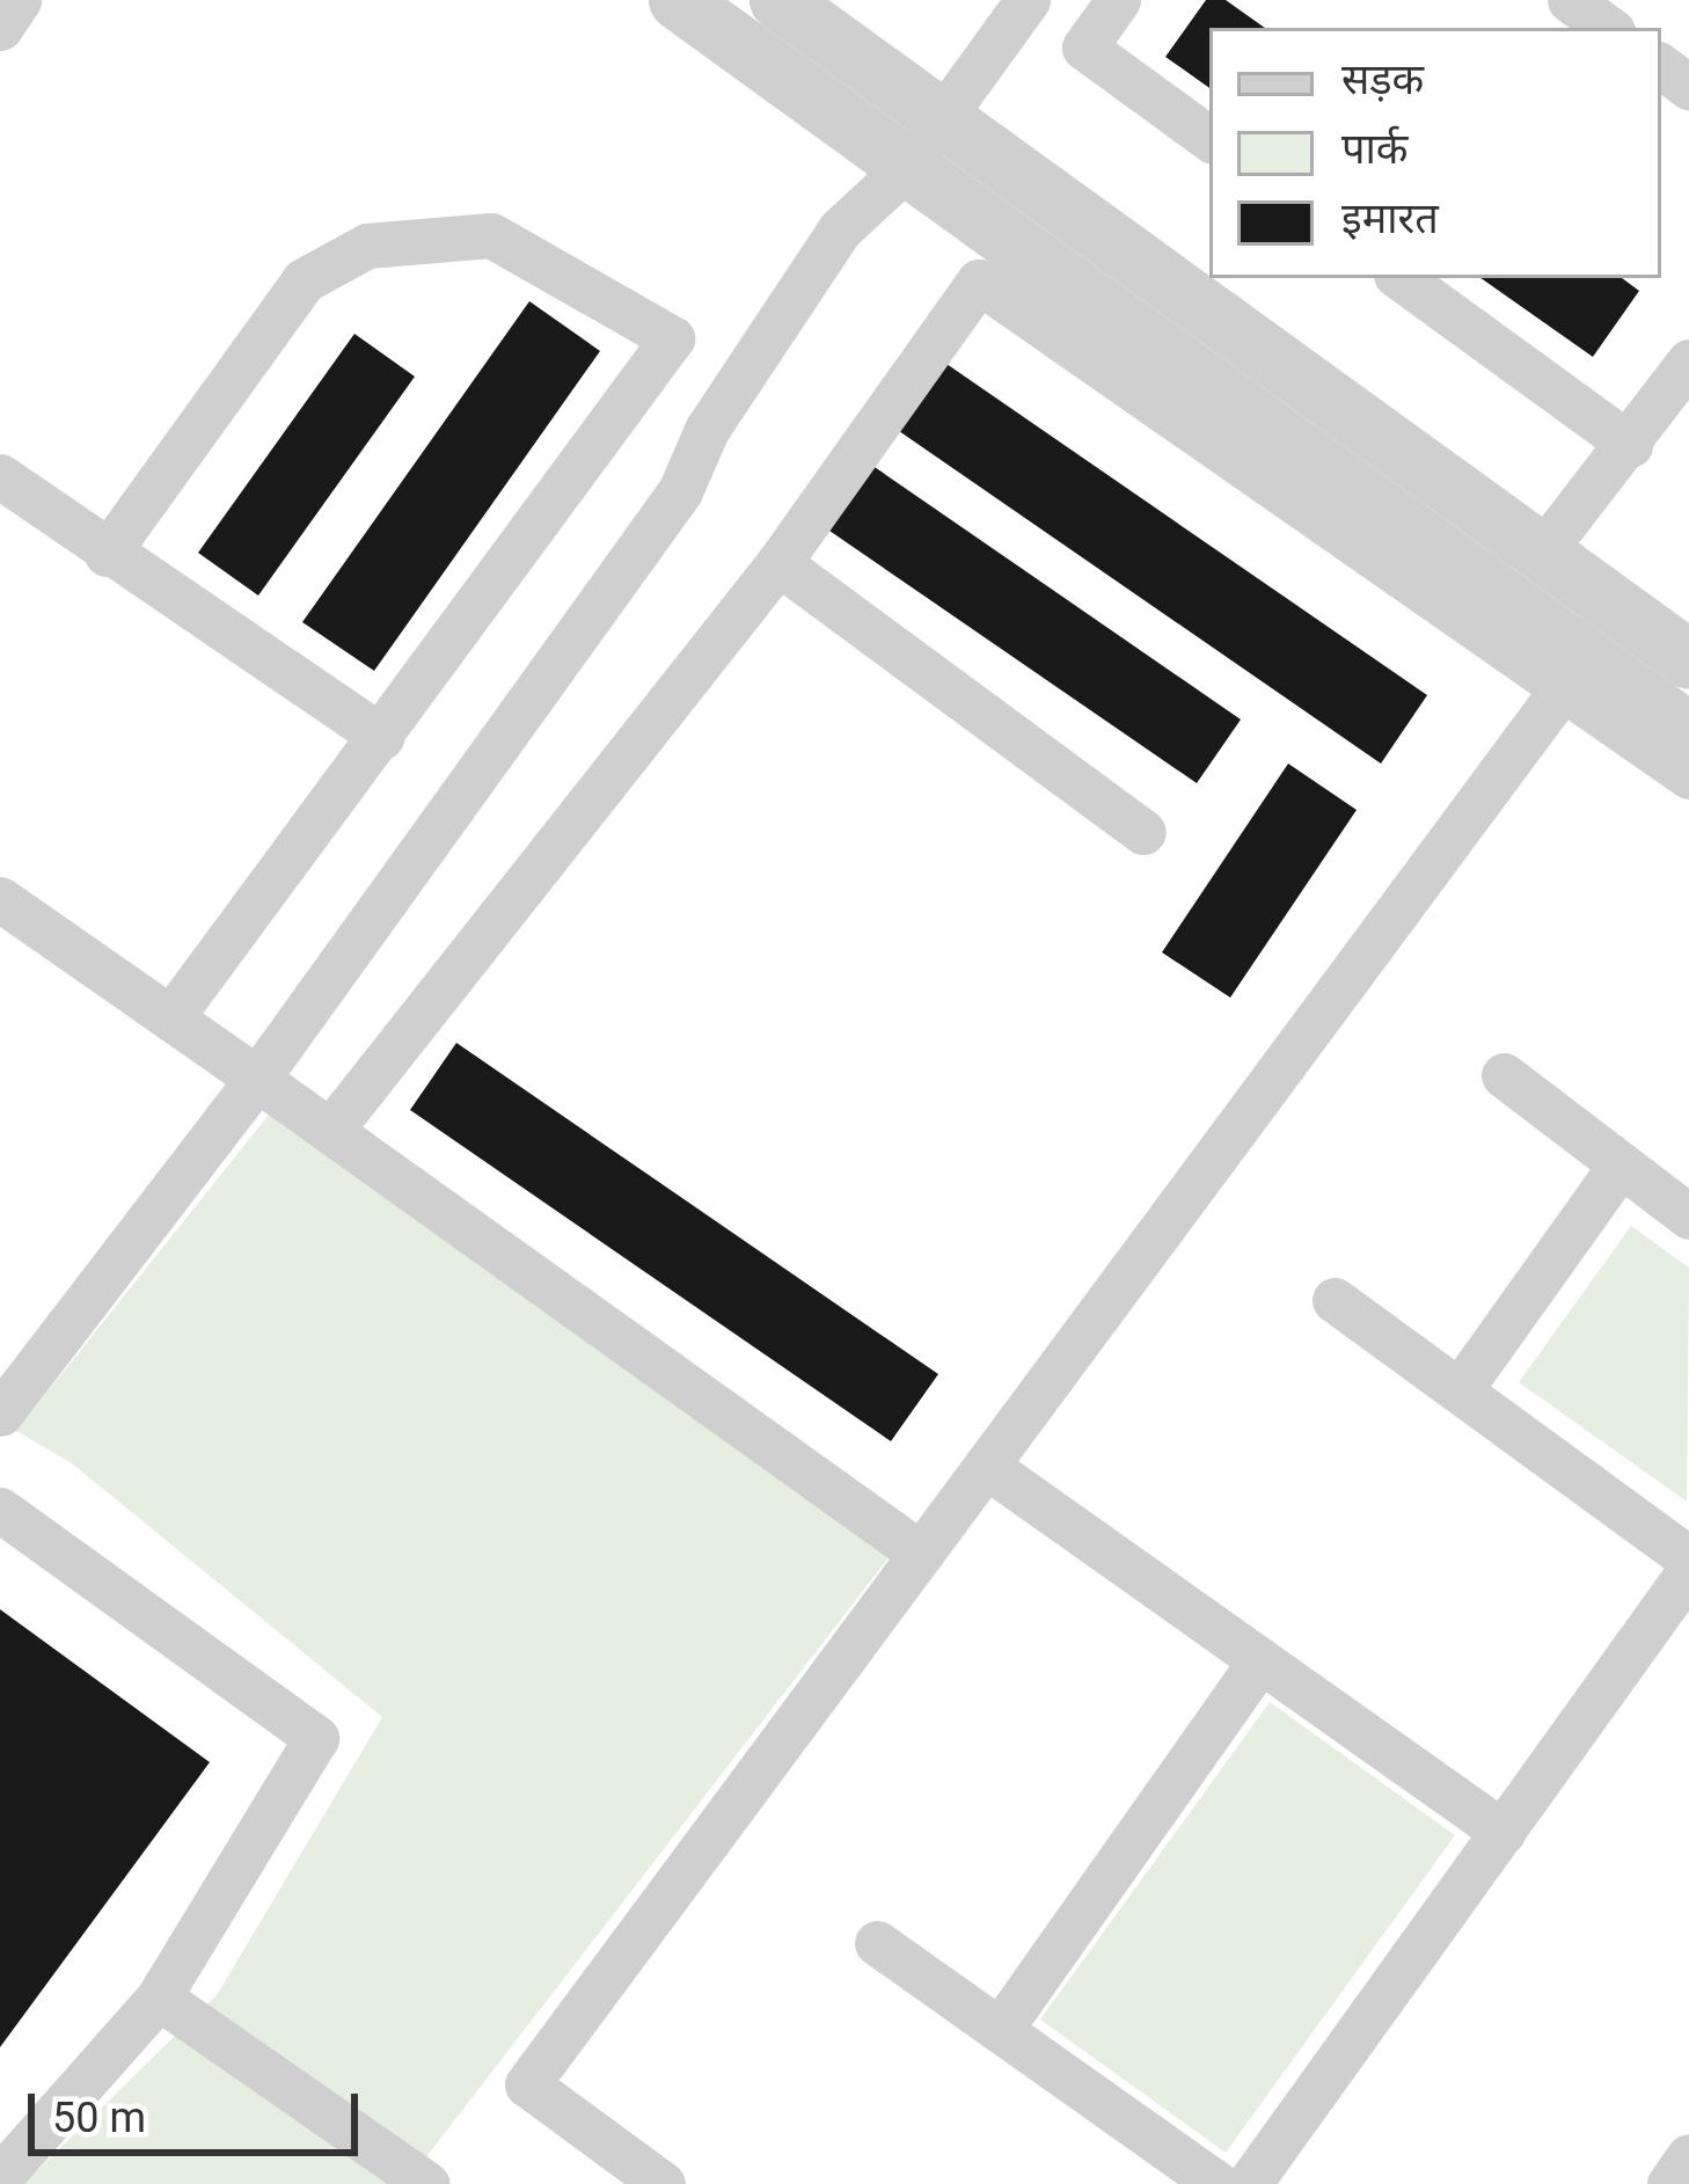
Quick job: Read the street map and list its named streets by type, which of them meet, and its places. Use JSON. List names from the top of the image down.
{
  "legend": ["सड़क", "पार्क", "इमारत"],
  "scale_bar": "50 m"
}
